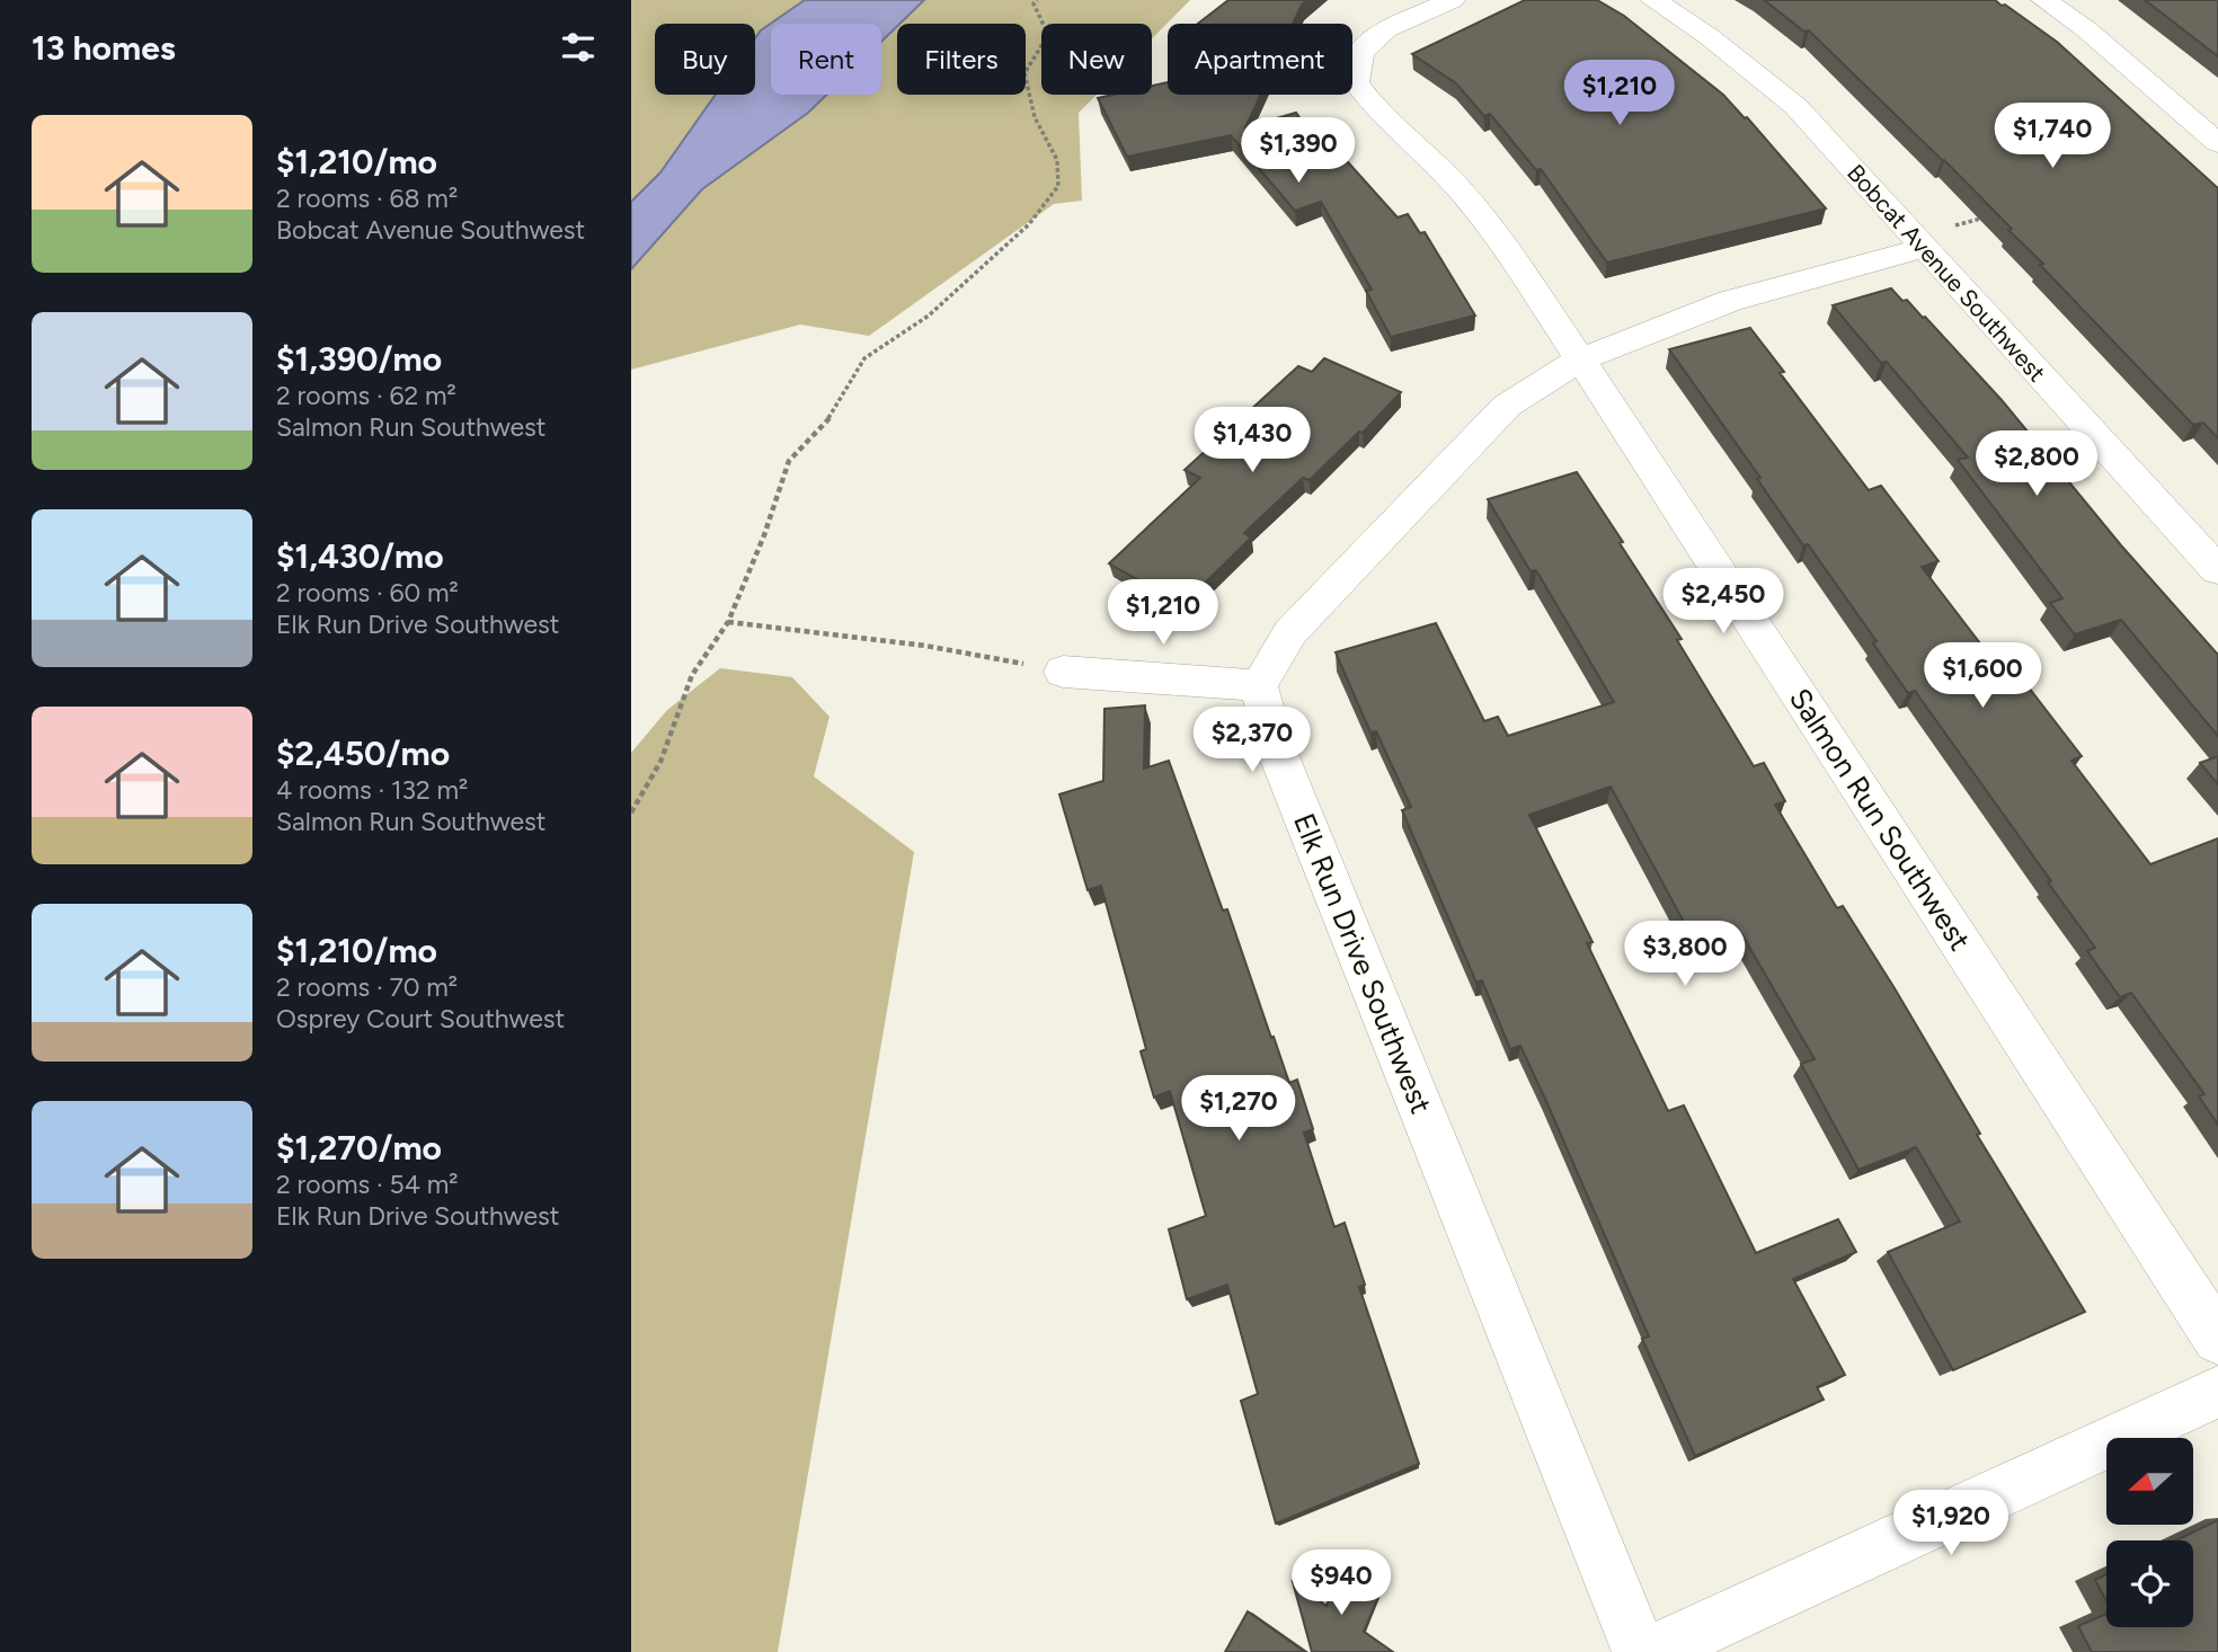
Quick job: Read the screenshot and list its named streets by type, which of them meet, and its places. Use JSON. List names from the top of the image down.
{
  "streets": {
    "street": ["Bobcat Avenue Southwest", "Salmon Run Southwest", "Elk Run Drive Southwest"]
  },
  "north": "left",
  "page": {
    "heading": "13 homes",
    "chip": [
      "Buy",
      "Rent",
      "Filters",
      "New",
      "Apartment"
    ],
    "price": [
      "$1,210",
      "$1,740",
      "$1,390",
      "$1,430",
      "$2,800",
      "$2,450",
      "$1,210",
      "$1,600",
      "$2,370",
      "$3,800",
      "$1,270",
      "$1,920",
      "$940"
    ],
    "list": [
      {
        "name": "$1,210/mo",
        "note": "2 rooms · 68 m² · Bobcat Avenue Southwest"
      },
      {
        "name": "$1,390/mo",
        "note": "2 rooms · 62 m² · Salmon Run Southwest"
      },
      {
        "name": "$1,430/mo",
        "note": "2 rooms · 60 m² · Elk Run Drive Southwest"
      },
      {
        "name": "$2,450/mo",
        "note": "4 rooms · 132 m² · Salmon Run Southwest"
      },
      {
        "name": "$1,210/mo",
        "note": "2 rooms · 70 m² · Osprey Court Southwest"
      },
      {
        "name": "$1,270/mo",
        "note": "2 rooms · 54 m² · Elk Run Drive Southwest"
      }
    ]
  }
}
